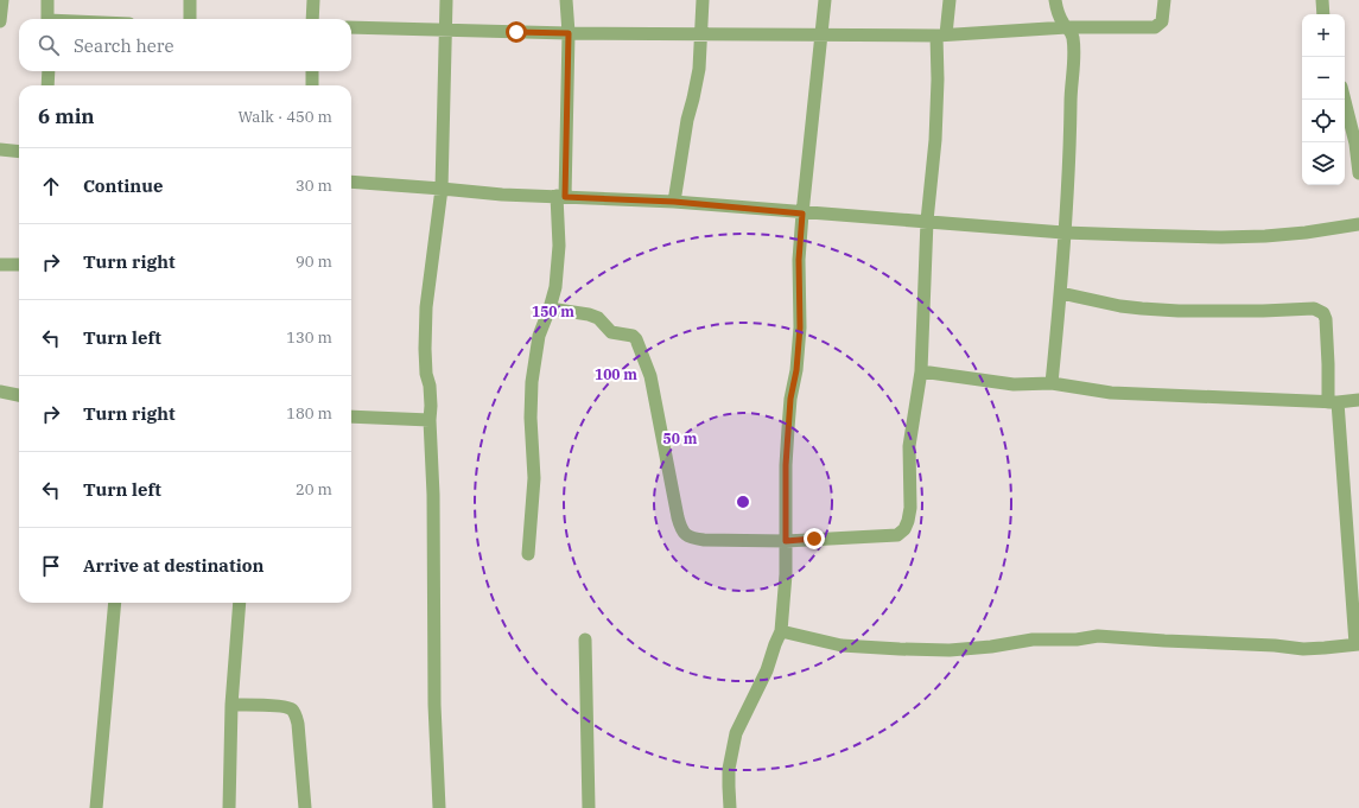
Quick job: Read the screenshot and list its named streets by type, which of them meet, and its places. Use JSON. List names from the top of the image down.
{
  "page": {
    "map_buttons": ["+", "−"],
    "search": "Search here",
    "heading": ["6 min", "Walk · 450 m"],
    "list": [
      ["Continue", "30 m"],
      ["Turn right", "90 m"],
      ["Turn left", "130 m"],
      ["Turn right", "180 m"],
      ["Turn left", "20 m"],
      "Arrive at destination"
    ]
  },
  "rings": ["150 m", "100 m", "50 m"]
}
